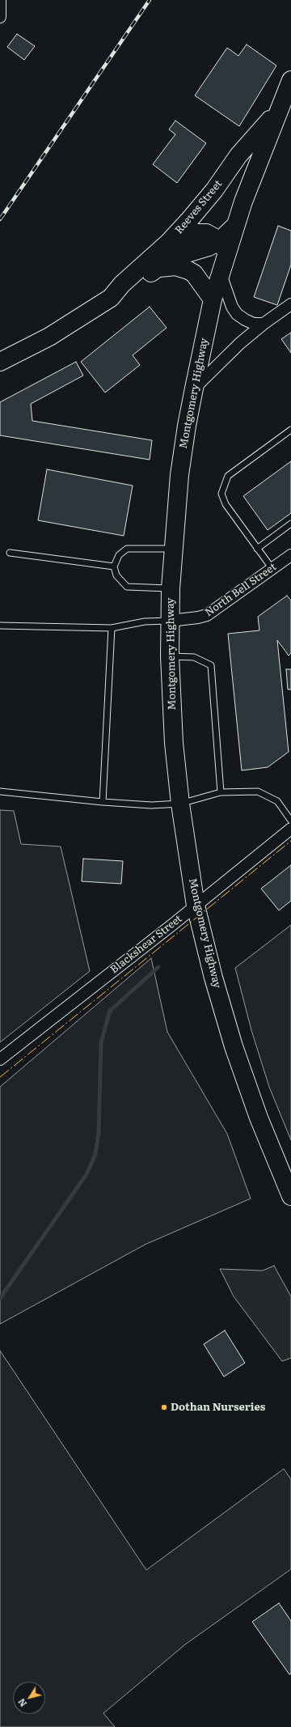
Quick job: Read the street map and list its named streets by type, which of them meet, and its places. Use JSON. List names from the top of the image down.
{
  "streets": {
    "main road": ["Reeves Street", "Montgomery Highway"],
    "street": ["North Bell Street", "Blackshear Street"]
  },
  "crossings": [
    ["Reeves Street", "Montgomery Highway"],
    ["Montgomery Highway", "North Bell Street"],
    ["Montgomery Highway", "Blackshear Street"]
  ],
  "places": ["Dothan Nurseries"],
  "north": "bottom left"
}
